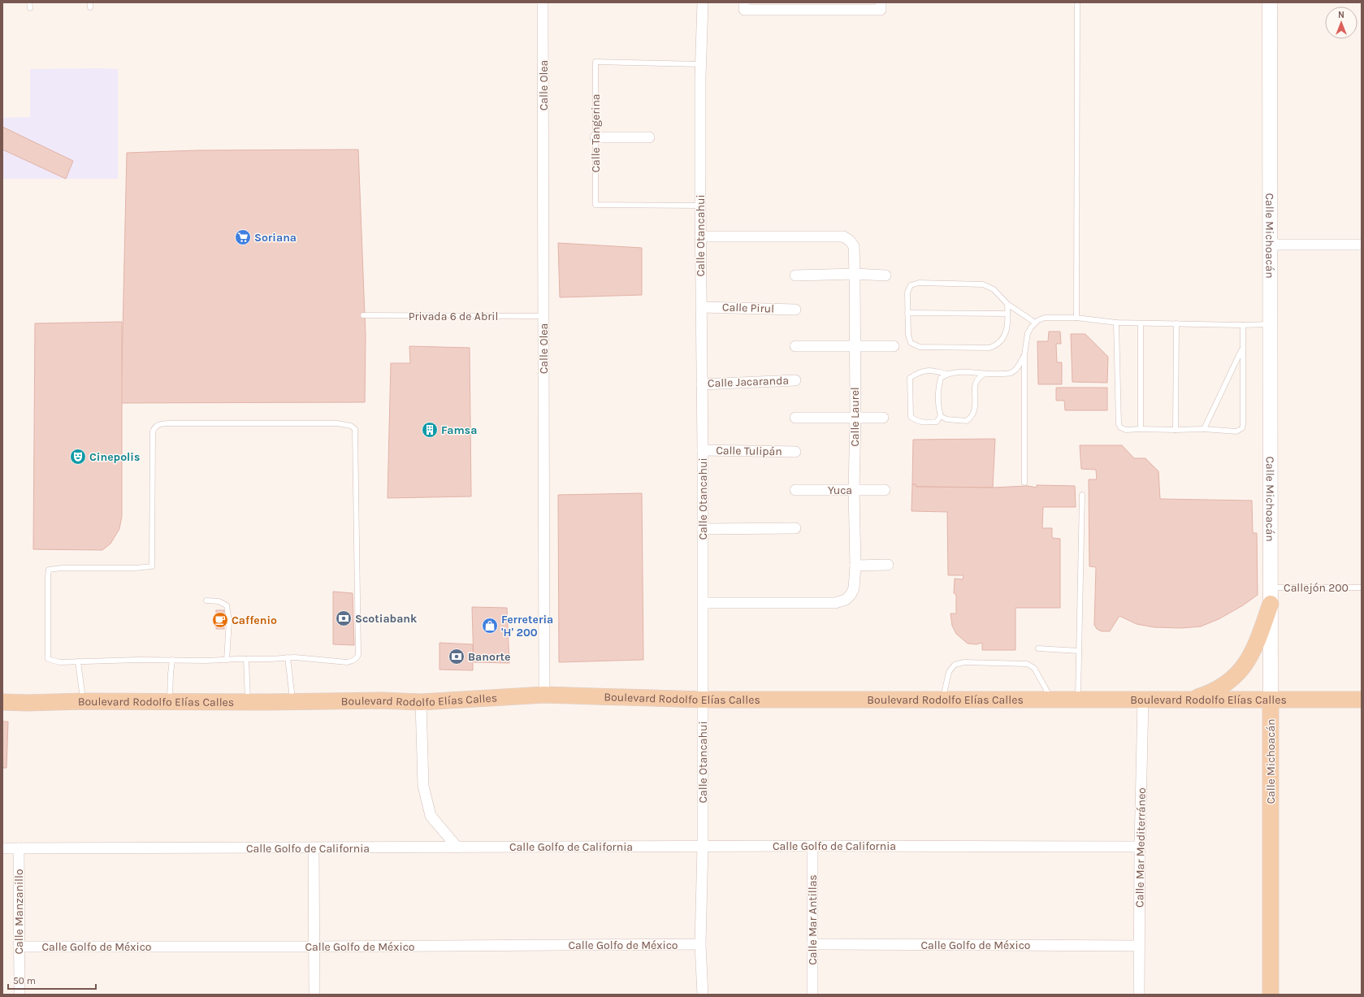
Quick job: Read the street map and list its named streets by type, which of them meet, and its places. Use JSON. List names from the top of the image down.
{
  "streets": {
    "main road": ["Calle Michoacán", "Boulevard Rodolfo Elías Calles"],
    "street": [
      "Calle Olea",
      "Calle Otancahui",
      "Calle Pirul",
      "Calle Jacaranda",
      "Calle Laurel",
      "Calle Tulipán",
      "Yuca",
      "Calle Golfo de California",
      "Calle Mar Mediterráneo",
      "Calle Manzanillo",
      "Calle Mar Antillas",
      "Calle Golfo de México"
    ],
    "lane": ["Calle Tangerina", "Privada 6 de Abril", "Callejón 200"]
  },
  "crossings": [
    ["Calle Olea", "Privada 6 de Abril"],
    ["Calle Olea", "Boulevard Rodolfo Elías Calles"],
    ["Calle Tangerina", "Calle Otancahui"],
    ["Calle Otancahui", "Calle Pirul"],
    ["Calle Otancahui", "Calle Jacaranda"],
    ["Calle Otancahui", "Calle Laurel"],
    ["Calle Otancahui", "Calle Tulipán"],
    ["Calle Otancahui", "Boulevard Rodolfo Elías Calles"],
    ["Calle Otancahui", "Calle Golfo de California"],
    ["Calle Otancahui", "Calle Golfo de México"],
    ["Calle Michoacán", "Callejón 200"],
    ["Calle Michoacán", "Boulevard Rodolfo Elías Calles"],
    ["Calle Laurel", "Yuca"],
    ["Boulevard Rodolfo Elías Calles", "Calle Mar Mediterráneo"],
    ["Calle Golfo de California", "Calle Mar Mediterráneo"],
    ["Calle Golfo de California", "Calle Manzanillo"],
    ["Calle Golfo de California", "Calle Mar Antillas"],
    ["Calle Mar Mediterráneo", "Calle Golfo de México"],
    ["Calle Manzanillo", "Calle Golfo de México"],
    ["Calle Mar Antillas", "Calle Golfo de México"]
  ],
  "places": {
    "supermarket": ["Soriana"],
    "building": ["Famsa"],
    "theatre": ["Cinepolis"],
    "bank": ["Scotiabank", "Banorte"],
    "cafe": ["Caffenio"],
    "shop": ["Ferreteria 'H' 200"]
  },
  "scale_bar": "50 m",
  "north": "top"
}
